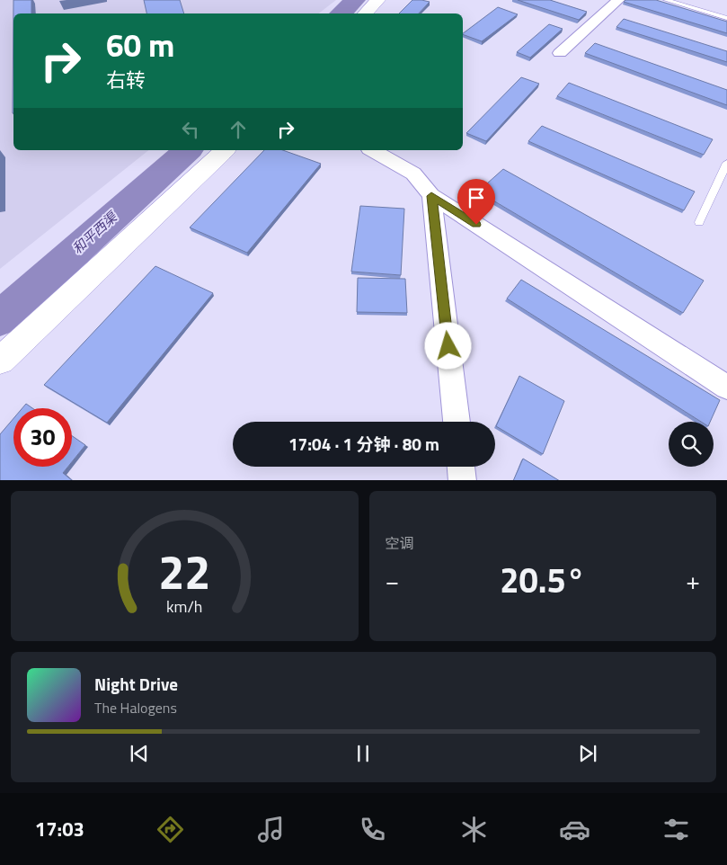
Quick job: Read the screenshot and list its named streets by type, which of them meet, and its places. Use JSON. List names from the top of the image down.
{
  "water": ["和平西渠"],
  "page": {
    "turn": ["60 m", "右转"],
    "limit": "30",
    "trip": "17:04 · 1 分钟 · 80 m",
    "tile": "空调",
    "heat": ["−", "20.5°", "+"],
    "song": ["Night Drive", "The Halogens"],
    "tabs": "17:03",
    "gauge": ["22", "km/h"]
  }
}
